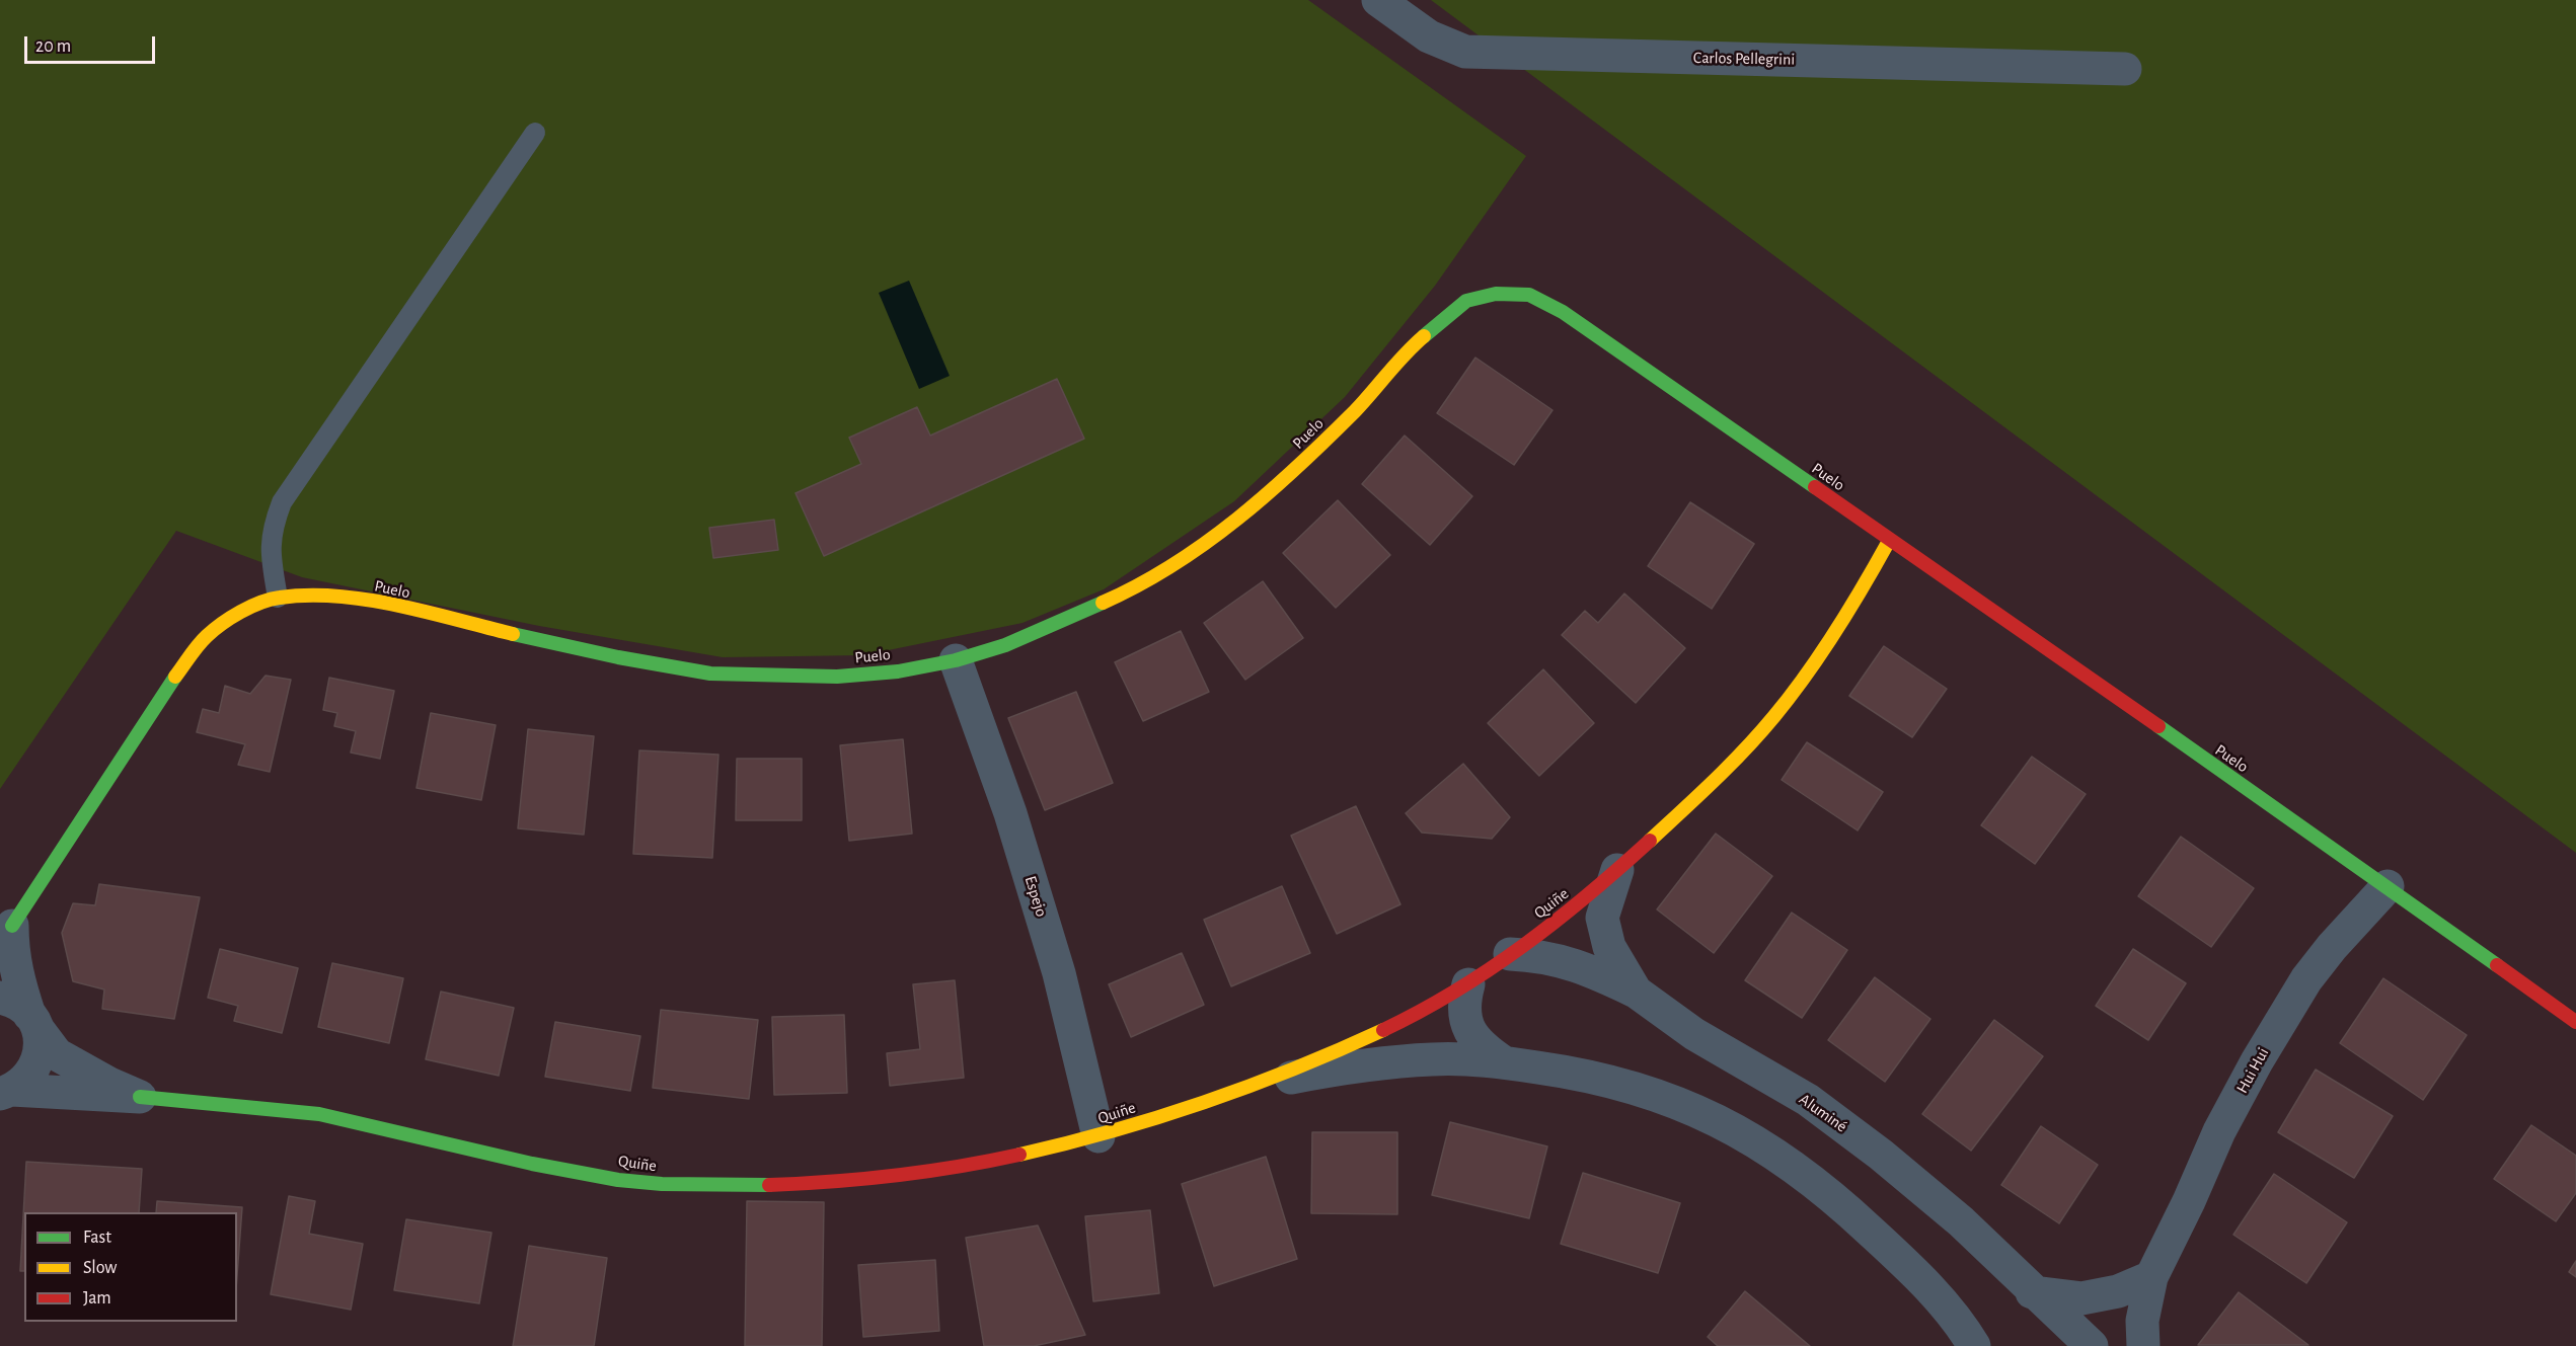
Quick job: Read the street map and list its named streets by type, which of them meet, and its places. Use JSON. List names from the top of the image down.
{
  "streets": {
    "street": [
      "Carlos Pellegrini",
      "Puelo",
      "Espejo",
      "Quiñe",
      "Hui Hui",
      "Aluminé"
    ]
  },
  "crossings": [
    ["Puelo", "Espejo"],
    ["Puelo", "Quiñe"],
    ["Puelo", "Hui Hui"],
    ["Espejo", "Quiñe"],
    ["Quiñe", "Aluminé"]
  ],
  "legend": ["Fast", "Slow", "Jam"],
  "scale_bar": "20 m"
}
